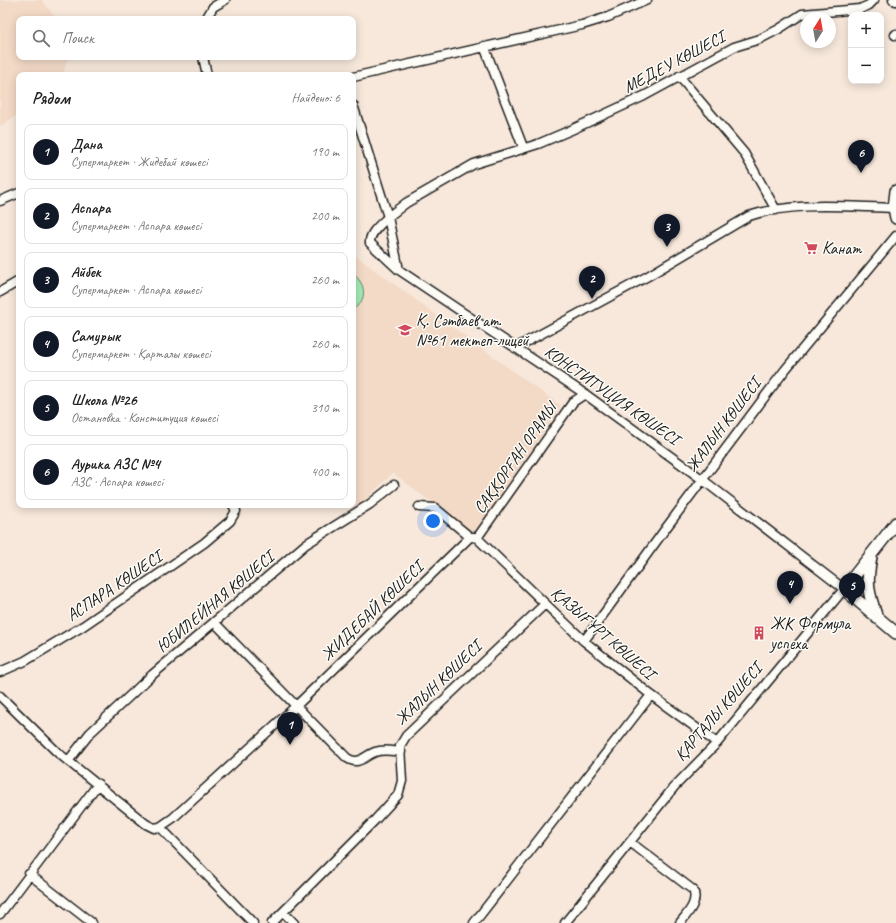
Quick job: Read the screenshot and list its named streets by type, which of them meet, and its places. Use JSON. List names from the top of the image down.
{
  "streets": {
    "main road": ["КОНСТИТУЦИЯ КӨШЕСІ", "ҚАРТАЛЫ КӨШЕСІ"],
    "street": [
      "МЕДЕУ КӨШЕСІ",
      "ЖАЛЫН КӨШЕСІ",
      "САҚҚОРҒАН ОРАМЫ",
      "АСПАРА КӨШЕСІ",
      "ЮБИЛЕЙНАЯ КӨШЕСІ",
      "ЖИДЕБАЙ КӨШЕСІ",
      "ҚАЗЫҒҰРТ КӨШЕСІ"
    ]
  },
  "crossings": [
    ["МЕДЕУ КӨШЕСІ", "КОНСТИТУЦИЯ КӨШЕСІ"],
    ["КОНСТИТУЦИЯ КӨШЕСІ", "ЖАЛЫН КӨШЕСІ"],
    ["КОНСТИТУЦИЯ КӨШЕСІ", "САҚҚОРҒАН ОРАМЫ"],
    ["КОНСТИТУЦИЯ КӨШЕСІ", "ҚАРТАЛЫ КӨШЕСІ"],
    ["ЖАЛЫН КӨШЕСІ", "ҚАЗЫҒҰРТ КӨШЕСІ"],
    ["САҚҚОРҒАН ОРАМЫ", "ЖИДЕБАЙ КӨШЕСІ"],
    ["САҚҚОРҒАН ОРАМЫ", "ҚАЗЫҒҰРТ КӨШЕСІ"],
    ["ЖИДЕБАЙ КӨШЕСІ", "ҚАЗЫҒҰРТ КӨШЕСІ"],
    ["ҚАЗЫҒҰРТ КӨШЕСІ", "ҚАРТАЛЫ КӨШЕСІ"]
  ],
  "places": {
    "supermarket": ["Канат"],
    "school or university": ["Қ. Сәтбаев ат. №61 мектеп-лицей"],
    "building": ["ЖК Формула успеха"]
  },
  "north": "top",
  "page": {
    "map_buttons": ["+", "−"],
    "search": "Поиск",
    "heading": ["Рядом", "Найдено: 6"],
    "list": [
      {
        "mark": "1",
        "name": "Дана",
        "note": "Супермаркет · Жидебай көшесі",
        "value": "190 m"
      },
      {
        "mark": "2",
        "name": "Аспара",
        "note": "Супермаркет · Аспара көшесі",
        "value": "200 m"
      },
      {
        "mark": "3",
        "name": "Айбек",
        "note": "Супермаркет · Аспара көшесі",
        "value": "260 m"
      },
      {
        "mark": "4",
        "name": "Самурык",
        "note": "Супермаркет · Қарталы көшесі",
        "value": "260 m"
      },
      {
        "mark": "5",
        "name": "Школа №26",
        "note": "Остановка · Конституция көшесі",
        "value": "310 m"
      },
      {
        "mark": "6",
        "name": "Аурика АЗС №4",
        "note": "АЗС · Аспара көшесі",
        "value": "400 m"
      }
    ],
    "pins": [
      "6",
      "3",
      "2",
      "4",
      "5",
      "1"
    ]
  }
}
